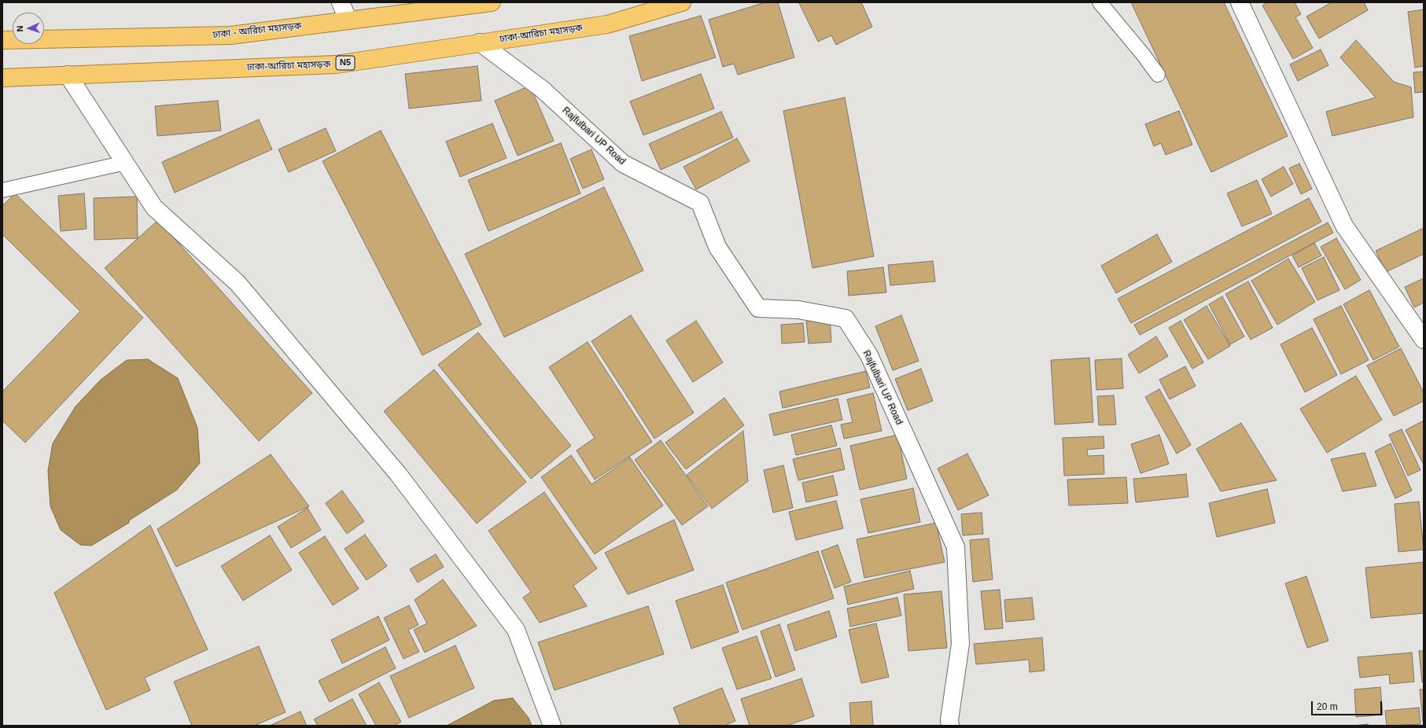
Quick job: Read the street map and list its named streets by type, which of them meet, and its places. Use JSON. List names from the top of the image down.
{
  "streets": {
    "highway": ["ঢাকা - আরিচা মহাসড়ক", "ঢাকা-আরিচা মহাসড়ক", "N5"],
    "street": ["Rajfulbari UP Road"]
  },
  "crossings": [
    ["ঢাকা-আরিচা মহাসড়ক", "Rajfulbari UP Road"]
  ],
  "scale_bar": "20 m",
  "north": "left"
}
